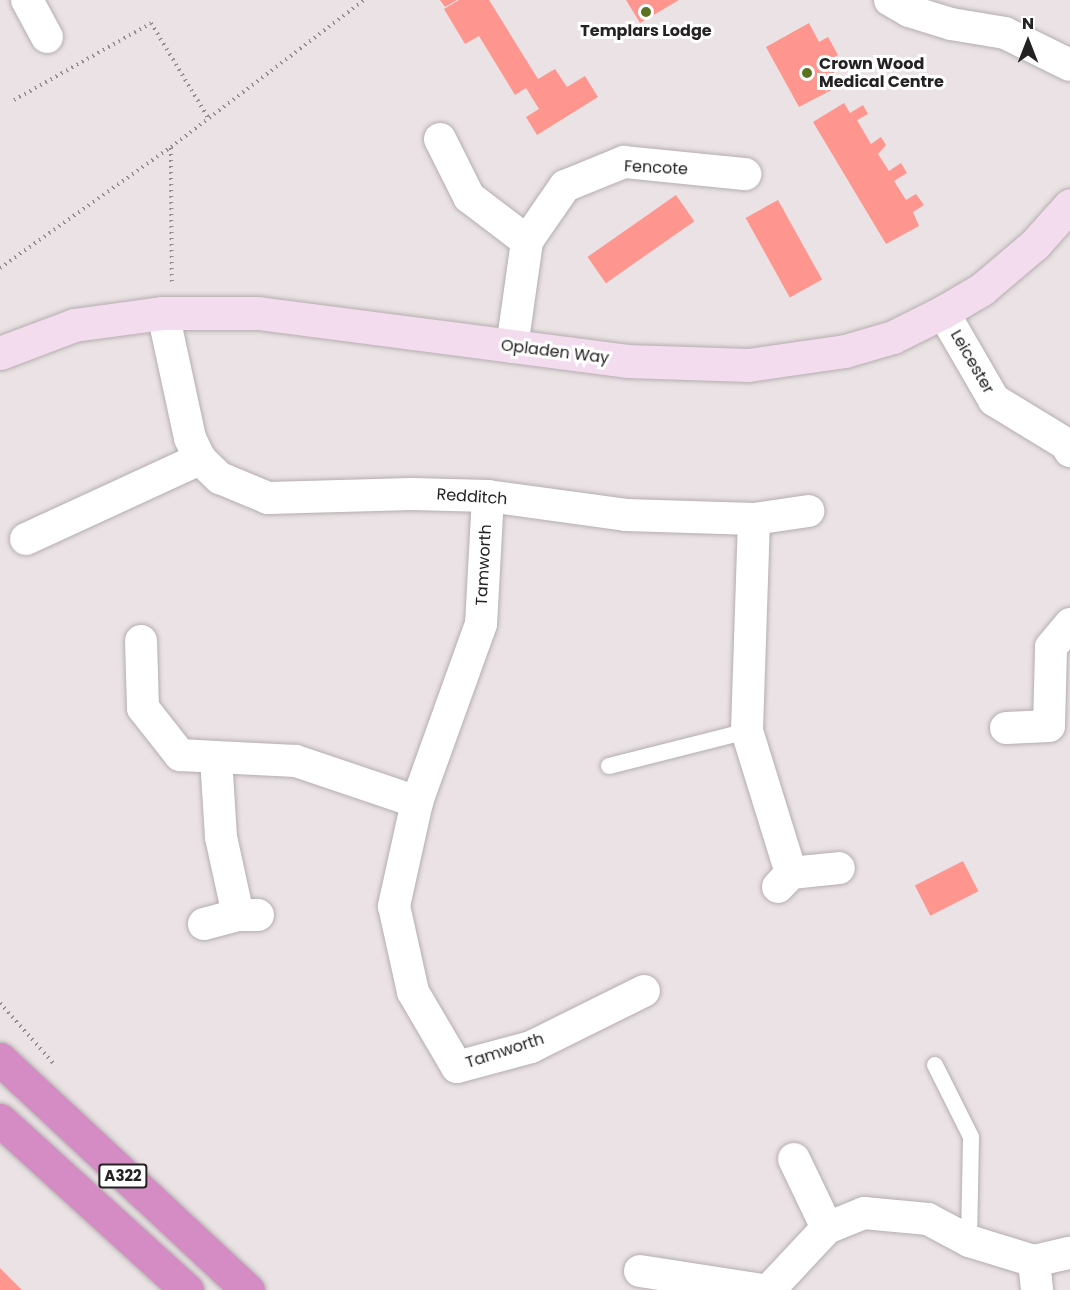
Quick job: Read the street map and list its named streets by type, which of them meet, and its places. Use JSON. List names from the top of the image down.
{
  "streets": {
    "highway": ["A322"],
    "street": [
      "Fencote",
      "Opladen Way",
      "Leicester",
      "Redditch",
      "Tamworth"
    ]
  },
  "crossings": [
    ["Fencote", "Opladen Way"],
    ["Opladen Way", "Leicester"],
    ["Opladen Way", "Redditch"],
    ["Redditch", "Tamworth"]
  ],
  "places": ["Templars Lodge", "Crown Wood Medical Centre"],
  "north": "top"
}
